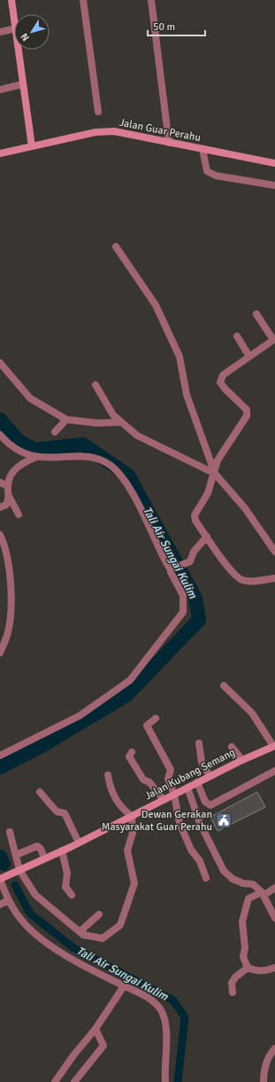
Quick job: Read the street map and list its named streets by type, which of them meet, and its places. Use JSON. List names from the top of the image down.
{
  "streets": {
    "street": ["Jalan Guar Perahu", "Jalan Kubang Semang"]
  },
  "water": ["Tali Air Sungai Kulim"],
  "places": {
    "public building": ["Dewan Gerakan Masyarakat Guar Perahu"]
  },
  "scale_bar": "50 m",
  "north": "bottom left"
}
